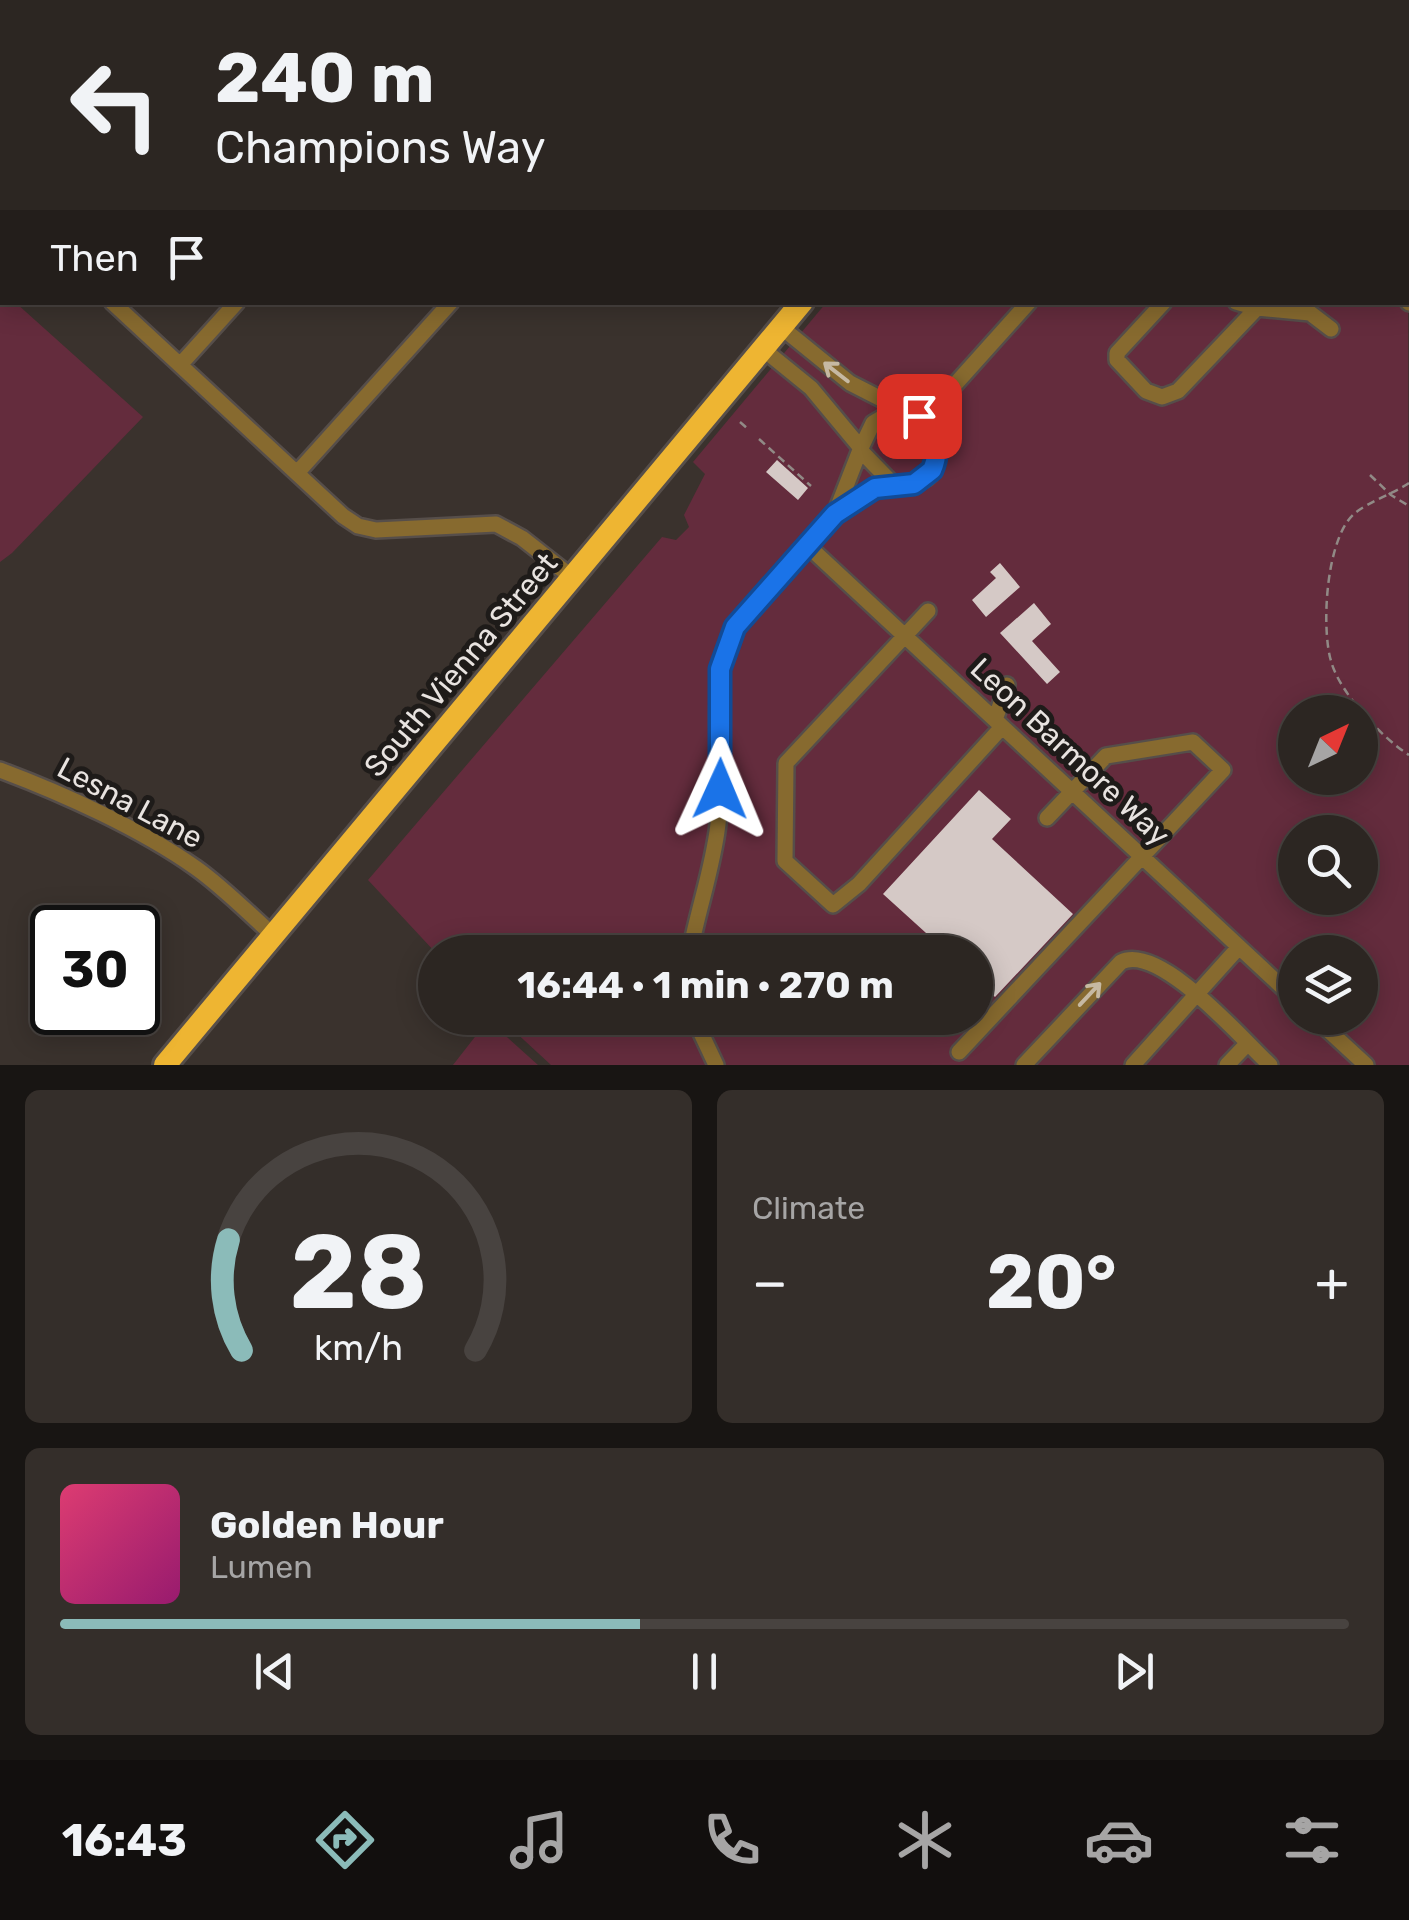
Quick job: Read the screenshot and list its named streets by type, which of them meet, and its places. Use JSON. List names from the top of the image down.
{
  "streets": {
    "highway": ["South Vienna Street"],
    "street": ["Leon Barmore Way", "Lesna Lane"]
  },
  "crossings": [
    ["South Vienna Street", "Lesna Lane"]
  ],
  "north": "top right",
  "page": {
    "turn": ["240 m", "Champions Way"],
    "then": "Then",
    "limit": "30",
    "trip": "16:44 · 1 min · 270 m",
    "tile": "Climate",
    "heat": ["−", "20°", "+"],
    "song": ["Golden Hour", "Lumen"],
    "tabs": "16:43",
    "gauge": ["28", "km/h"]
  }
}
